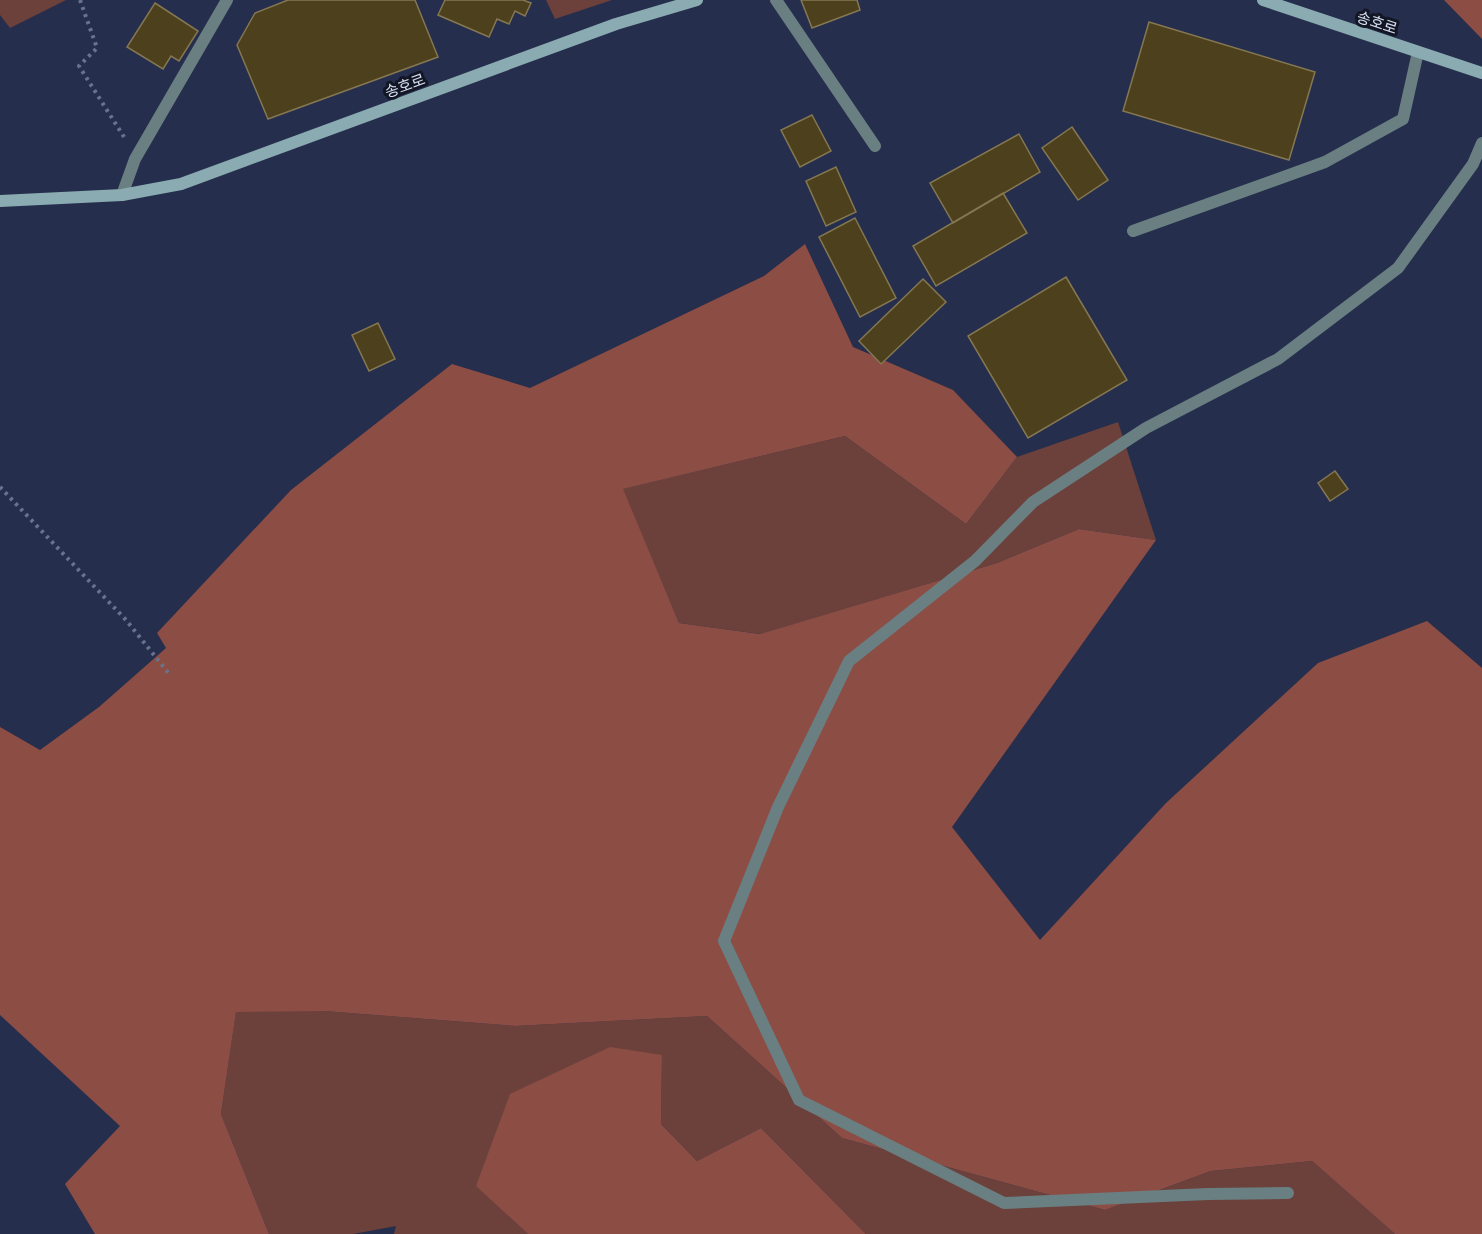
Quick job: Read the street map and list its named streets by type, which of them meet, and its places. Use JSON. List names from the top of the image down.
{
  "streets": {
    "main road": ["송호로"]
  }
}
